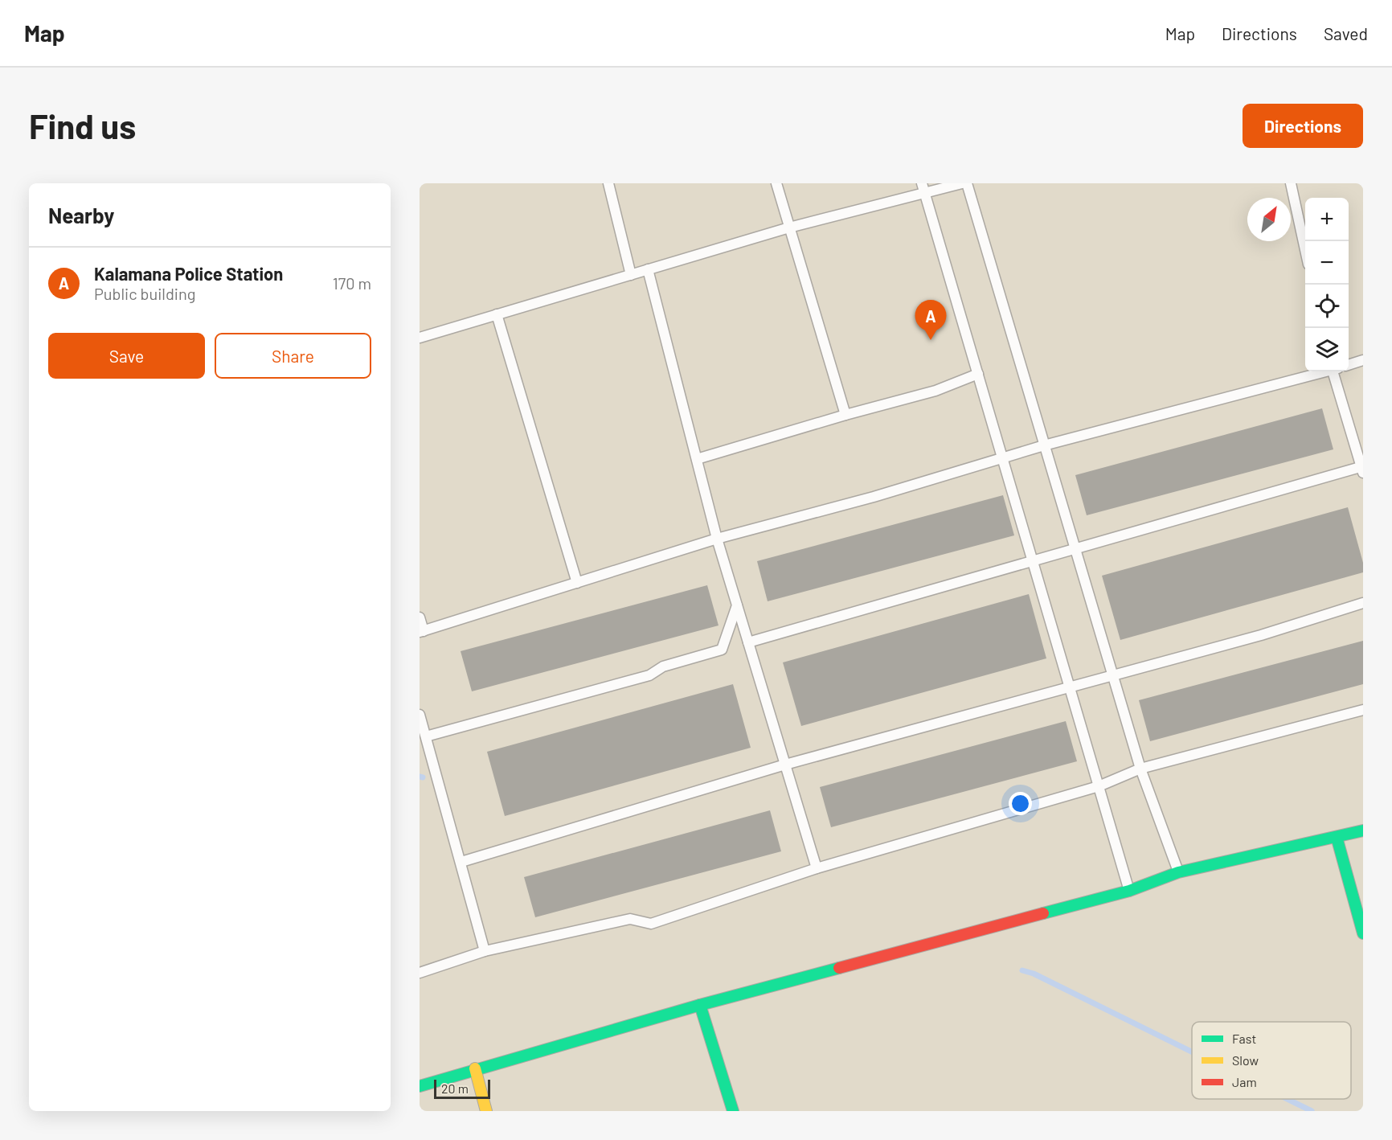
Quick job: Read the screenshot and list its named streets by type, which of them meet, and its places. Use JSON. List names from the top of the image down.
{
  "legend": ["Fast", "Slow", "Jam"],
  "scale_bar": "20 m",
  "north": "top right",
  "page": {
    "header": "Map",
    "nav": ["Map", "Directions", "Saved"],
    "buttons": [
      "Directions",
      ["Save", "Share"]
    ],
    "title": "Find us",
    "heading": "Nearby",
    "map_buttons": ["+", "−"],
    "list": [
      {
        "mark": "A",
        "name": "Kalamana Police Station",
        "note": "Public building",
        "value": "170 m"
      }
    ],
    "pins": "A",
    "scale": "20 m"
  }
}
